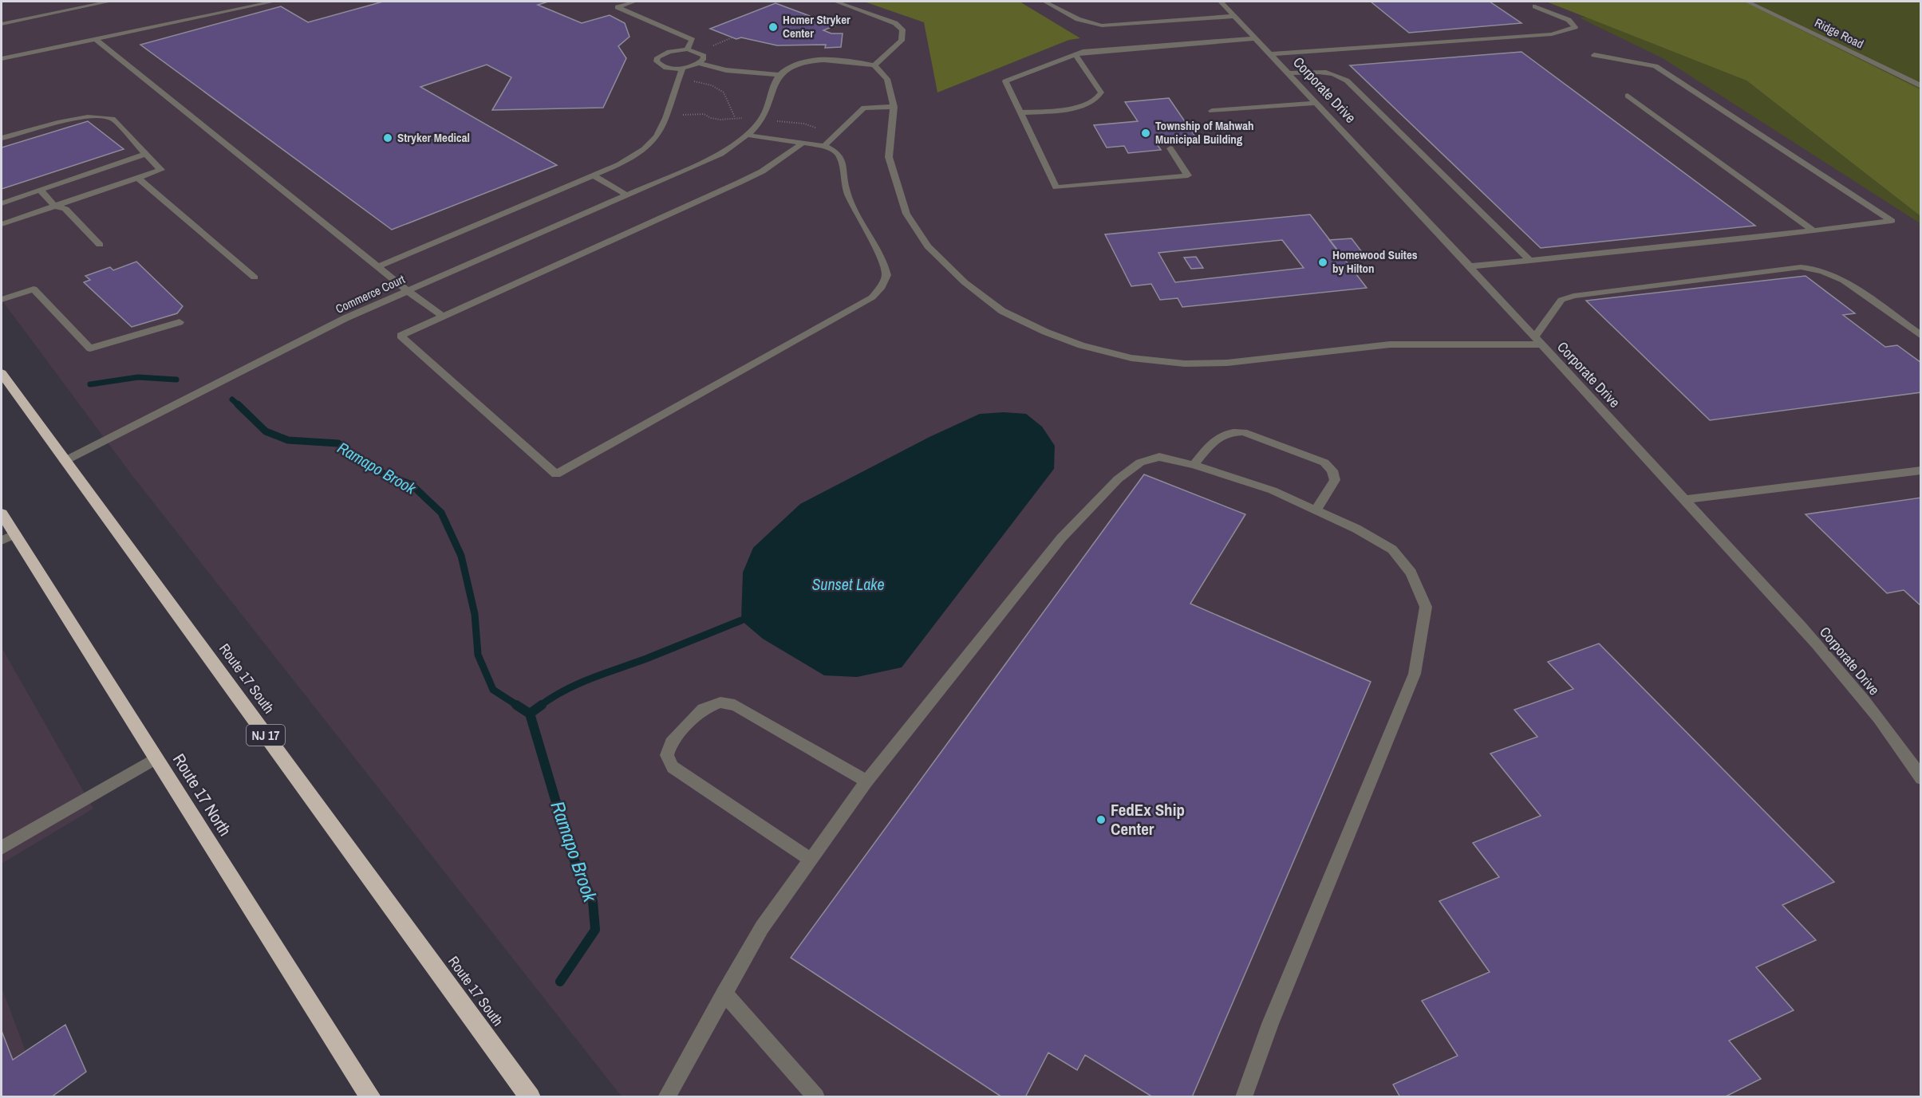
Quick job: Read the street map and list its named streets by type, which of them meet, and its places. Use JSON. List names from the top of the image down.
{
  "streets": {
    "highway": ["Route 17 South", "NJ 17", "Route 17 North"],
    "street": ["Ridge Road", "Corporate Drive", "Commerce Court"]
  },
  "crossings": [
    ["Commerce Court", "Route 17 South"]
  ],
  "water": ["Ramapo Brook", "Sunset Lake"],
  "places": [
    "Homer Stryker Center",
    "Township of Mahwah Municipal Building",
    "Stryker Medical",
    "Homewood Suites by Hilton",
    "FedEx Ship Center"
  ]
}
